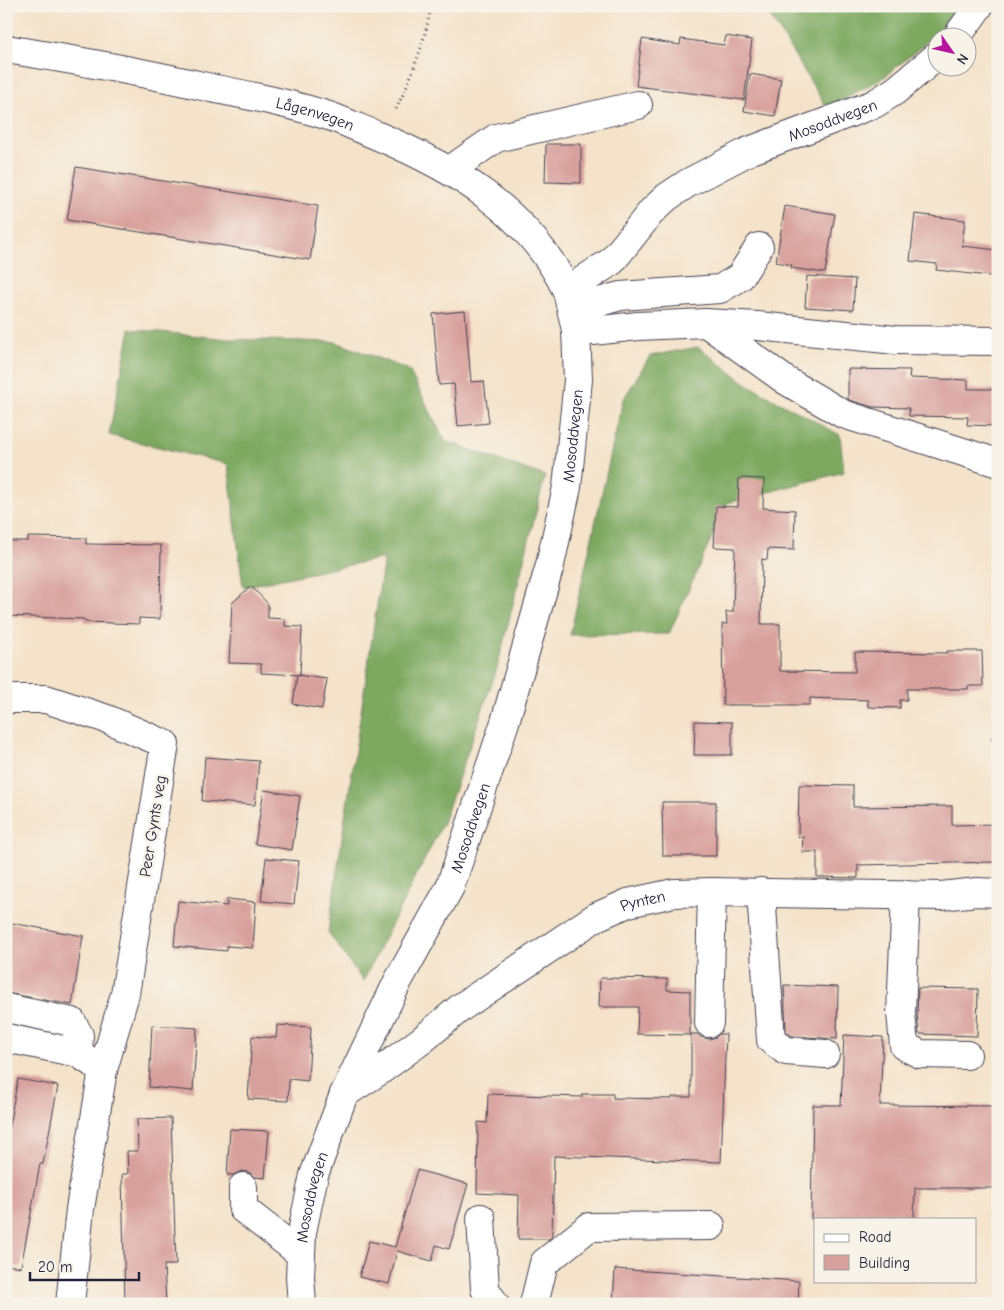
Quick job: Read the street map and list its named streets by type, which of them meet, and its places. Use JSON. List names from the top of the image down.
{
  "streets": {
    "street": [
      "Lågenvegen",
      "Mosoddvegen",
      "Peer Gynts veg",
      "Pynten"
    ]
  },
  "crossings": [
    ["Lågenvegen", "Mosoddvegen"],
    ["Mosoddvegen", "Pynten"]
  ],
  "legend": ["Road", "Building"],
  "scale_bar": "20 m",
  "north": "bottom right"
}
